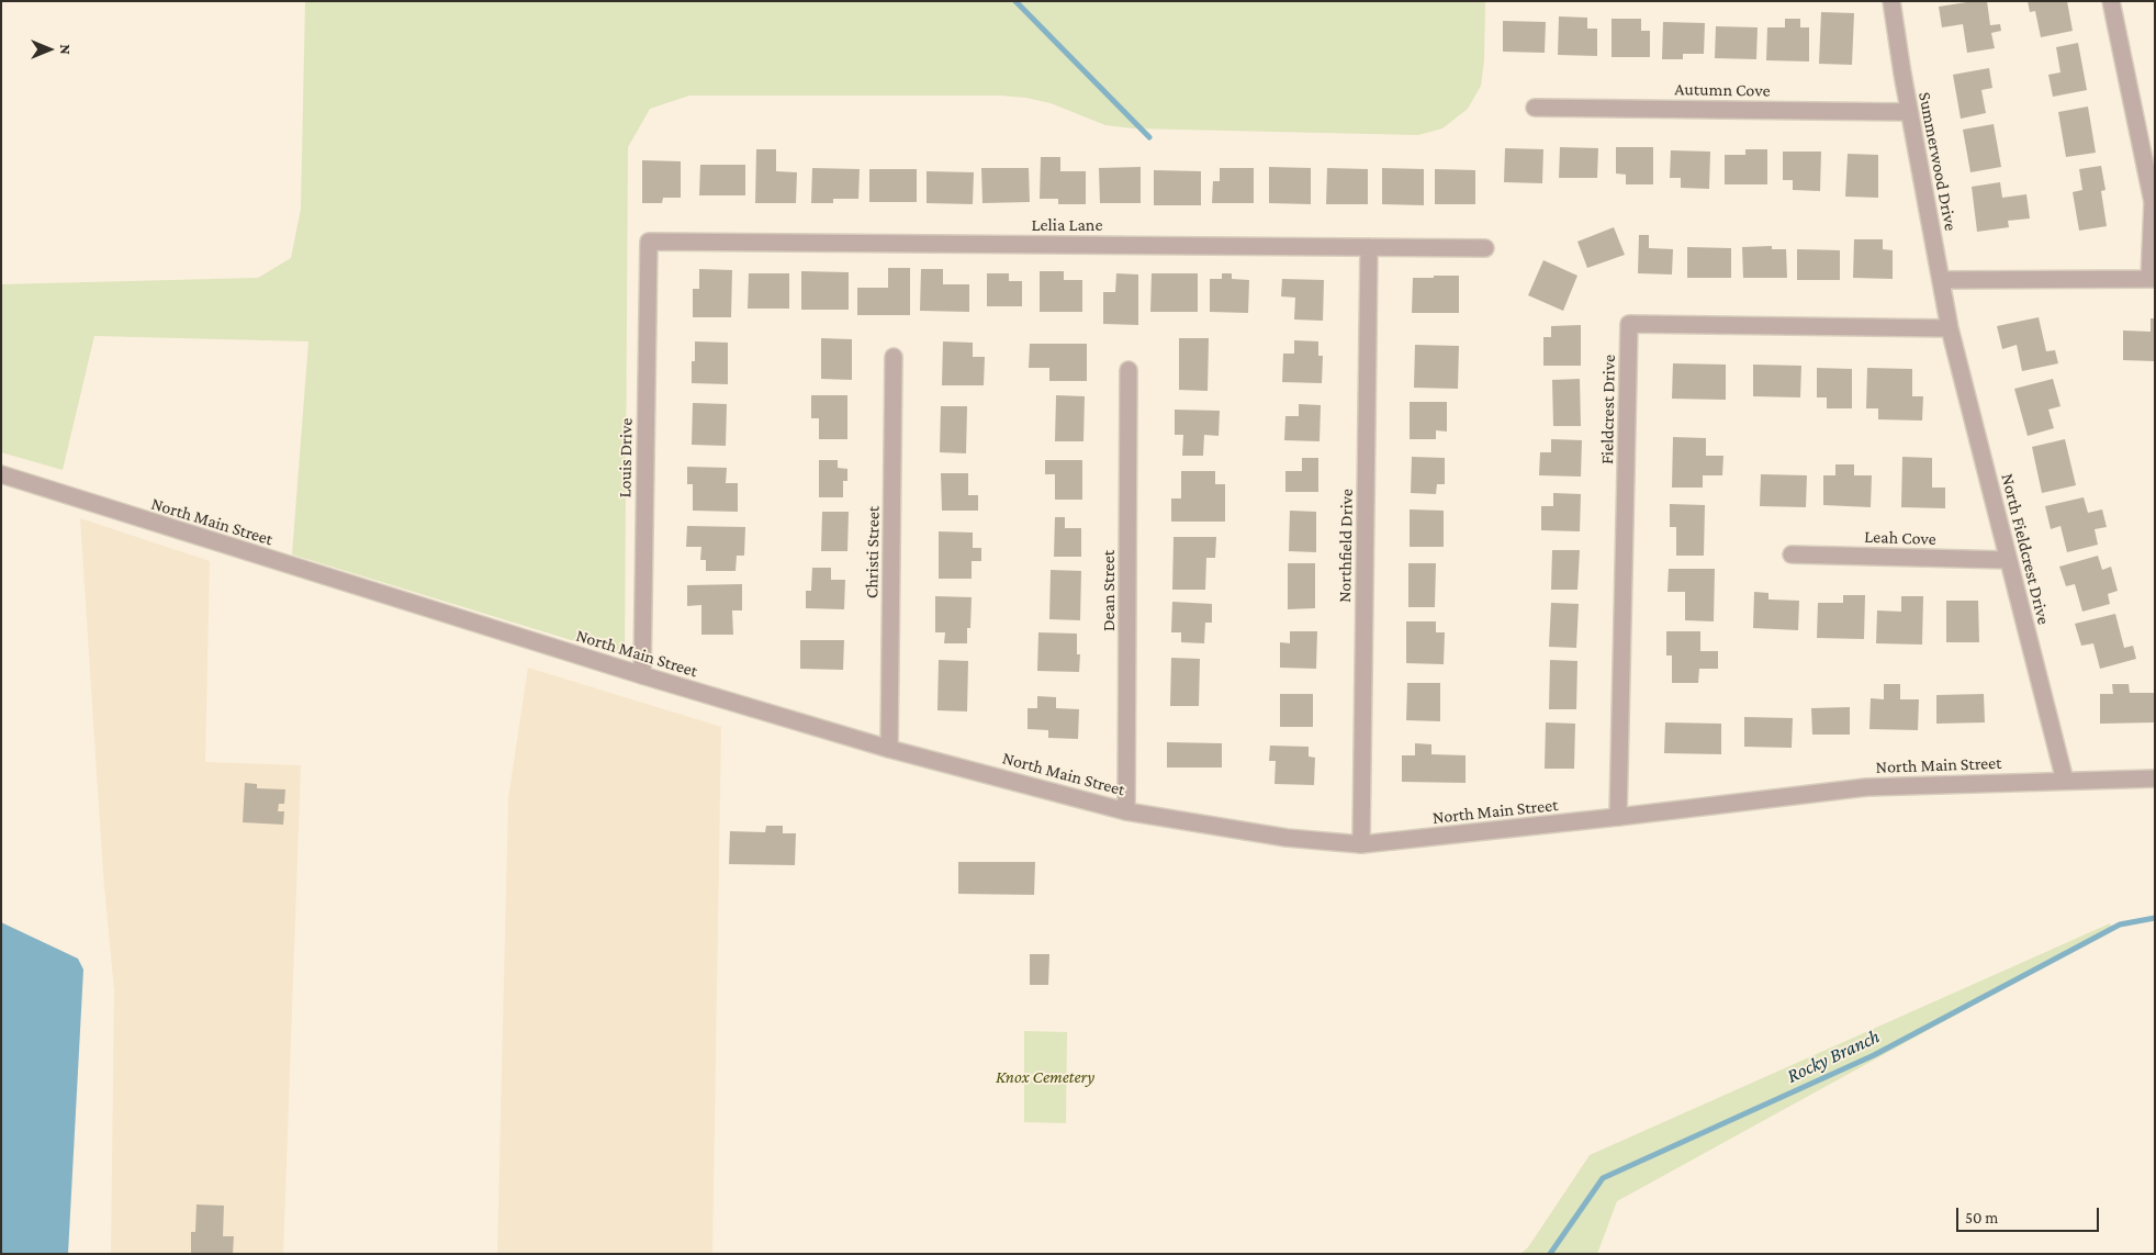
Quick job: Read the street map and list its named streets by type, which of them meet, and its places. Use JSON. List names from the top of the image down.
{
  "streets": {
    "street": [
      "Autumn Cove",
      "Summerwood Drive",
      "Lelia Lane",
      "Fieldcrest Drive",
      "Louis Drive",
      "North Main Street",
      "Leah Cove",
      "Northfield Drive",
      "North Fieldcrest Drive",
      "Christi Street",
      "Dean Street"
    ]
  },
  "crossings": [
    ["Autumn Cove", "Summerwood Drive"],
    ["Summerwood Drive", "Fieldcrest Drive"],
    ["Summerwood Drive", "North Fieldcrest Drive"],
    ["Lelia Lane", "Louis Drive"],
    ["Lelia Lane", "Northfield Drive"],
    ["Fieldcrest Drive", "North Main Street"],
    ["Fieldcrest Drive", "North Fieldcrest Drive"],
    ["Louis Drive", "North Main Street"],
    ["North Main Street", "Northfield Drive"],
    ["North Main Street", "North Fieldcrest Drive"],
    ["North Main Street", "Christi Street"],
    ["North Main Street", "Dean Street"],
    ["Leah Cove", "North Fieldcrest Drive"]
  ],
  "water": ["Rocky Branch"],
  "parks": ["Knox Cemetery"],
  "scale_bar": "50 m",
  "north": "right"
}
